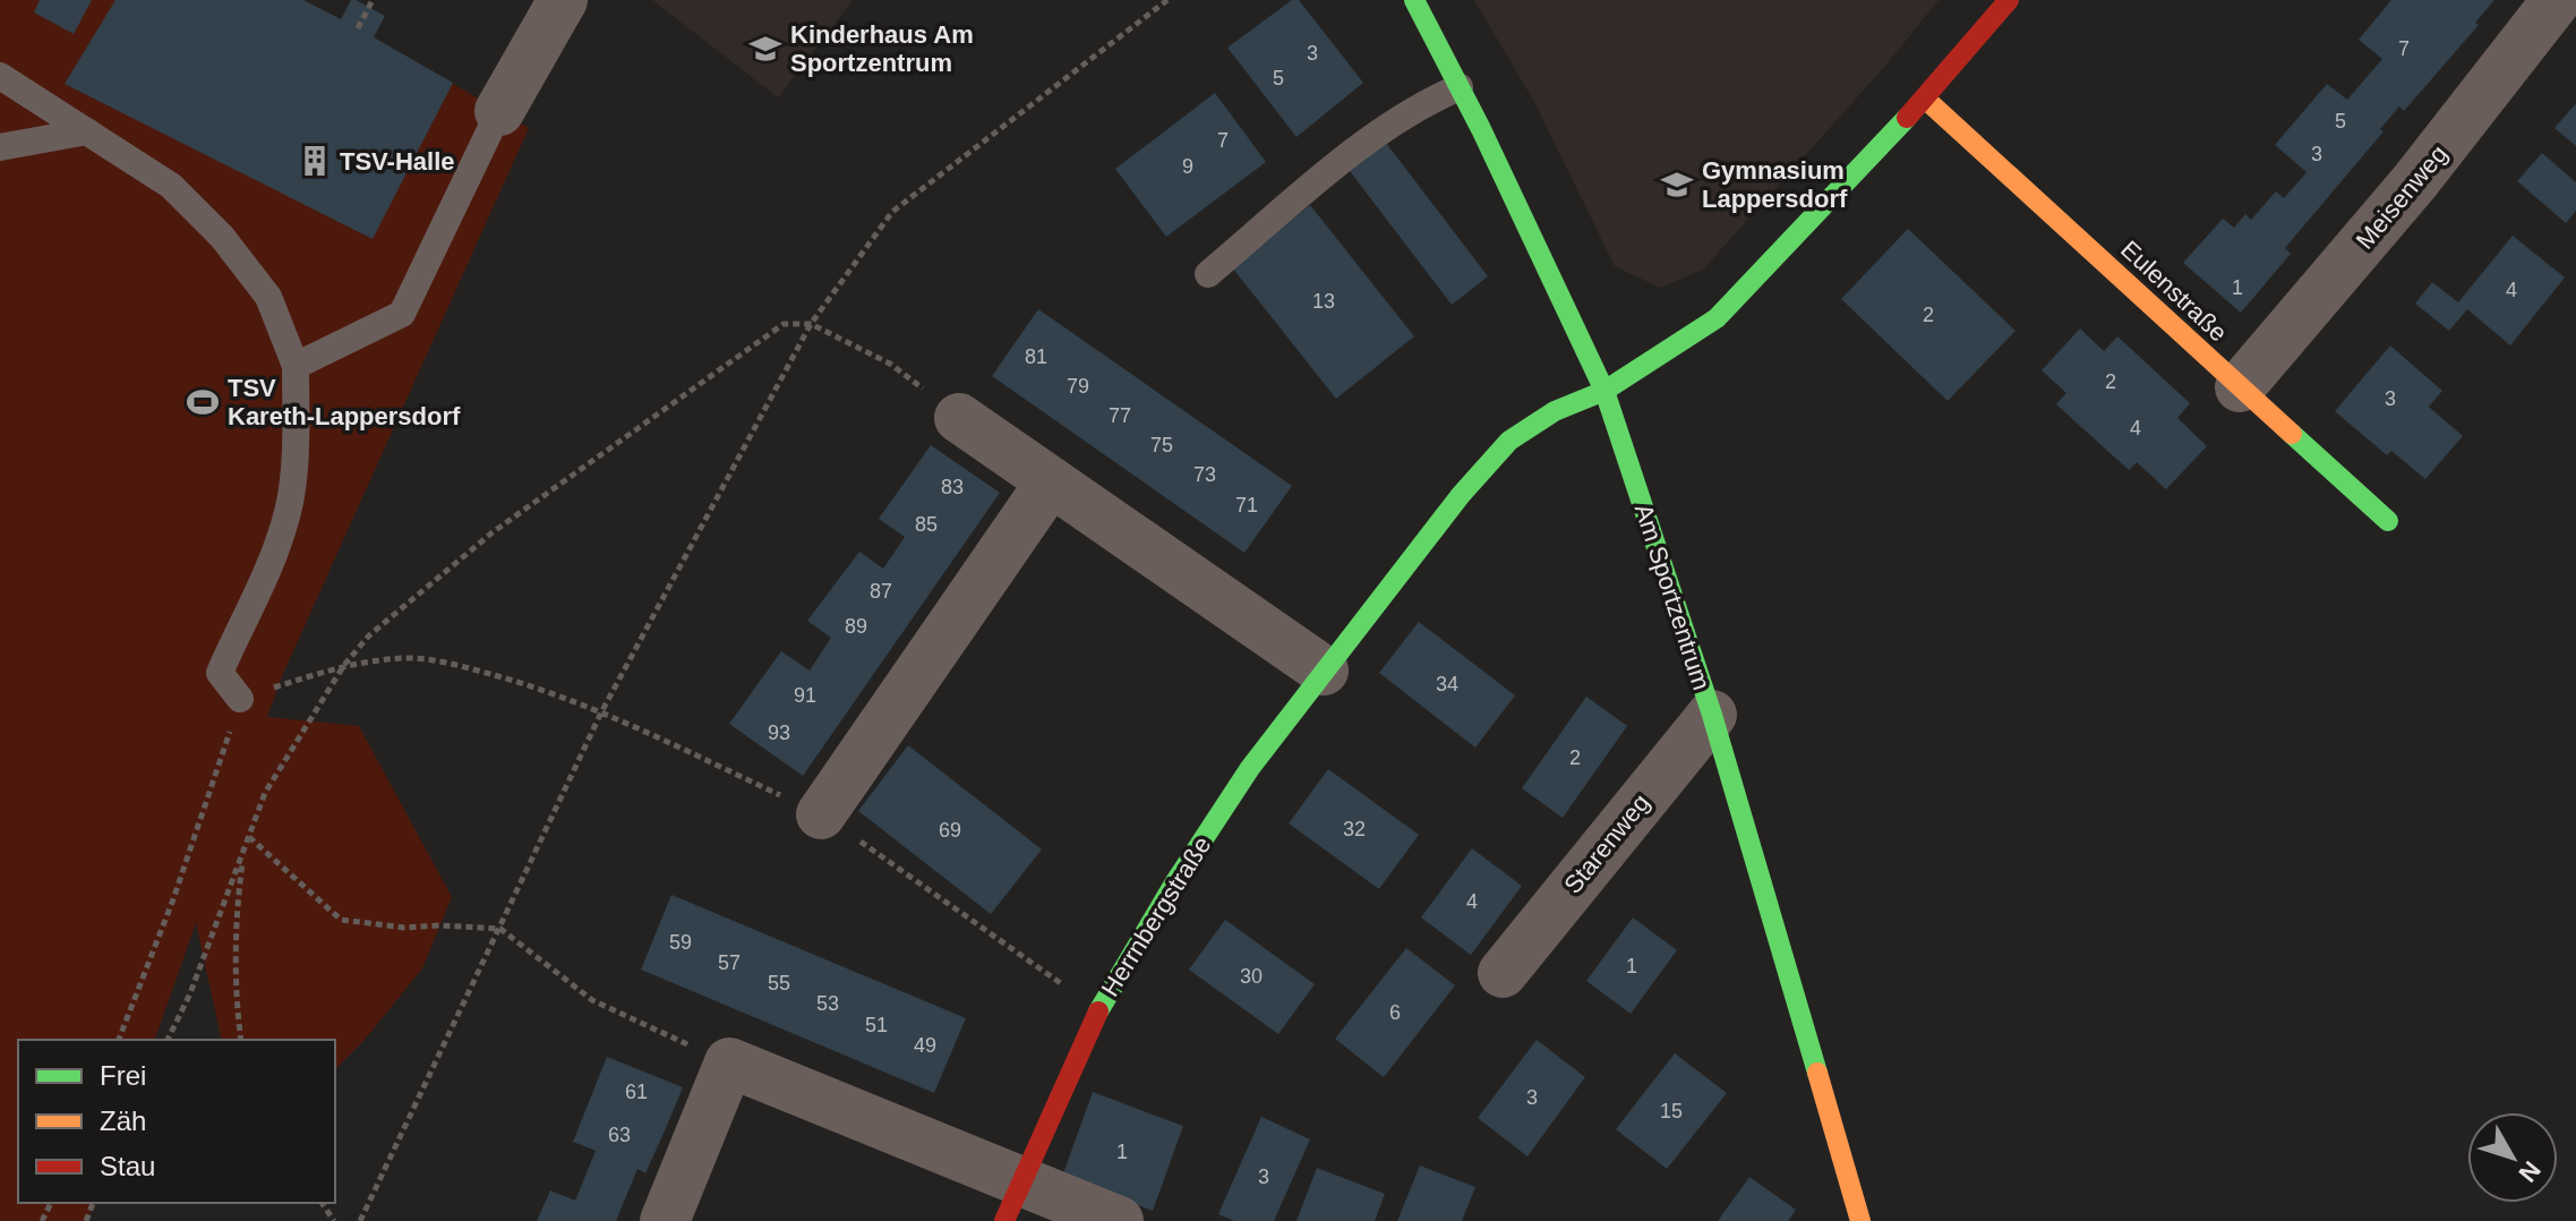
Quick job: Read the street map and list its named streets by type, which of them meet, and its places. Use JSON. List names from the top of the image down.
{
  "streets": {
    "street": [
      "Meisenweg",
      "Eulenstraße",
      "Am Sportzentrum",
      "Starenweg",
      "Herrnbergstraße"
    ]
  },
  "crossings": [
    ["Meisenweg", "Eulenstraße"],
    ["Eulenstraße", "Herrnbergstraße"],
    ["Am Sportzentrum", "Starenweg"],
    ["Am Sportzentrum", "Herrnbergstraße"]
  ],
  "places": {
    "school or university": ["Kinderhaus Am Sportzentrum", "Gymnasium Lappersdorf"],
    "building": ["TSV-Halle"],
    "sports": ["TSV Kareth-Lappersdorf"]
  },
  "house_numbers": [
    "7",
    "3",
    "5",
    "5",
    "7",
    "3",
    "9",
    "1",
    "4",
    "13",
    "2",
    "81",
    "2",
    "79",
    "3",
    "77",
    "4",
    "75",
    "73",
    "83",
    "71",
    "85",
    "87",
    "89",
    "34",
    "91",
    "93",
    "2",
    "32",
    "69",
    "4",
    "59",
    "57",
    "1",
    "30",
    "55",
    "53",
    "6",
    "51",
    "49",
    "61",
    "3",
    "15",
    "63",
    "1",
    "3"
  ],
  "legend": ["Frei", "Zäh", "Stau"],
  "north": "bottom right"
}
